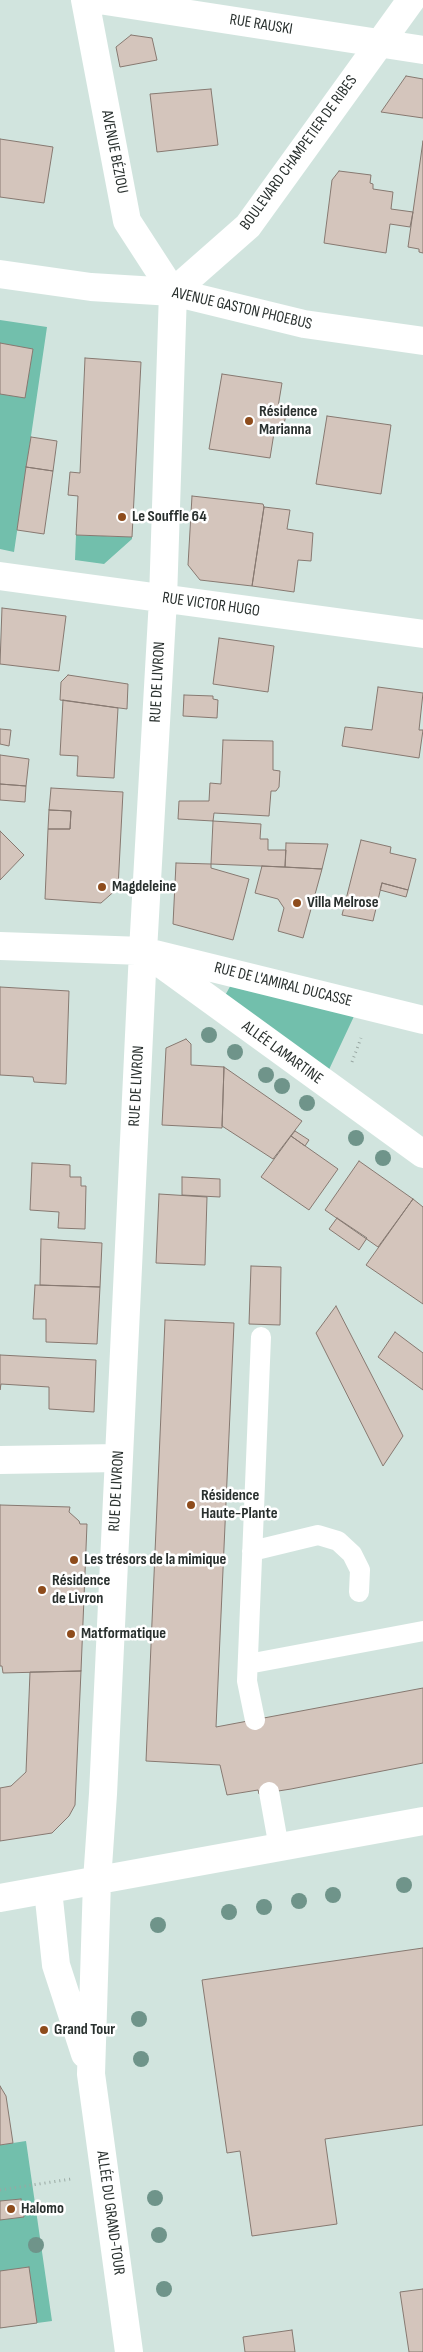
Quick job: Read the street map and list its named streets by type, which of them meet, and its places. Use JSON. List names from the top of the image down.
{
  "streets": {
    "street": [
      "RUE RAUSKI",
      "AVENUE BÉZIOU",
      "BOULEVARD CHAMPETIER DE RIBES",
      "AVENUE GASTON PHOEBUS",
      "RUE VICTOR HUGO",
      "RUE DE LIVRON",
      "RUE DE L'AMIRAL DUCASSE",
      "ALLÉE LAMARTINE",
      "ALLÉE DU GRAND-TOUR"
    ]
  },
  "crossings": [
    ["RUE RAUSKI", "BOULEVARD CHAMPETIER DE RIBES"],
    ["AVENUE BÉZIOU", "BOULEVARD CHAMPETIER DE RIBES"],
    ["AVENUE BÉZIOU", "AVENUE GASTON PHOEBUS"],
    ["AVENUE BÉZIOU", "RUE DE LIVRON"],
    ["BOULEVARD CHAMPETIER DE RIBES", "AVENUE GASTON PHOEBUS"],
    ["BOULEVARD CHAMPETIER DE RIBES", "RUE DE LIVRON"],
    ["AVENUE GASTON PHOEBUS", "RUE DE LIVRON"],
    ["RUE VICTOR HUGO", "RUE DE LIVRON"],
    ["RUE DE LIVRON", "RUE DE L'AMIRAL DUCASSE"],
    ["RUE DE LIVRON", "ALLÉE LAMARTINE"],
    ["RUE DE LIVRON", "ALLÉE DU GRAND-TOUR"],
    ["RUE DE L'AMIRAL DUCASSE", "ALLÉE LAMARTINE"]
  ],
  "places": [
    "Résidence Marianna",
    "Le Souffle 64",
    "Magdeleine",
    "Villa Melrose",
    "Résidence Haute-Plante",
    "Les trésors de la mimique",
    "Résidence de Livron",
    "Matformatique",
    "Grand Tour",
    "Halomo"
  ]
}
